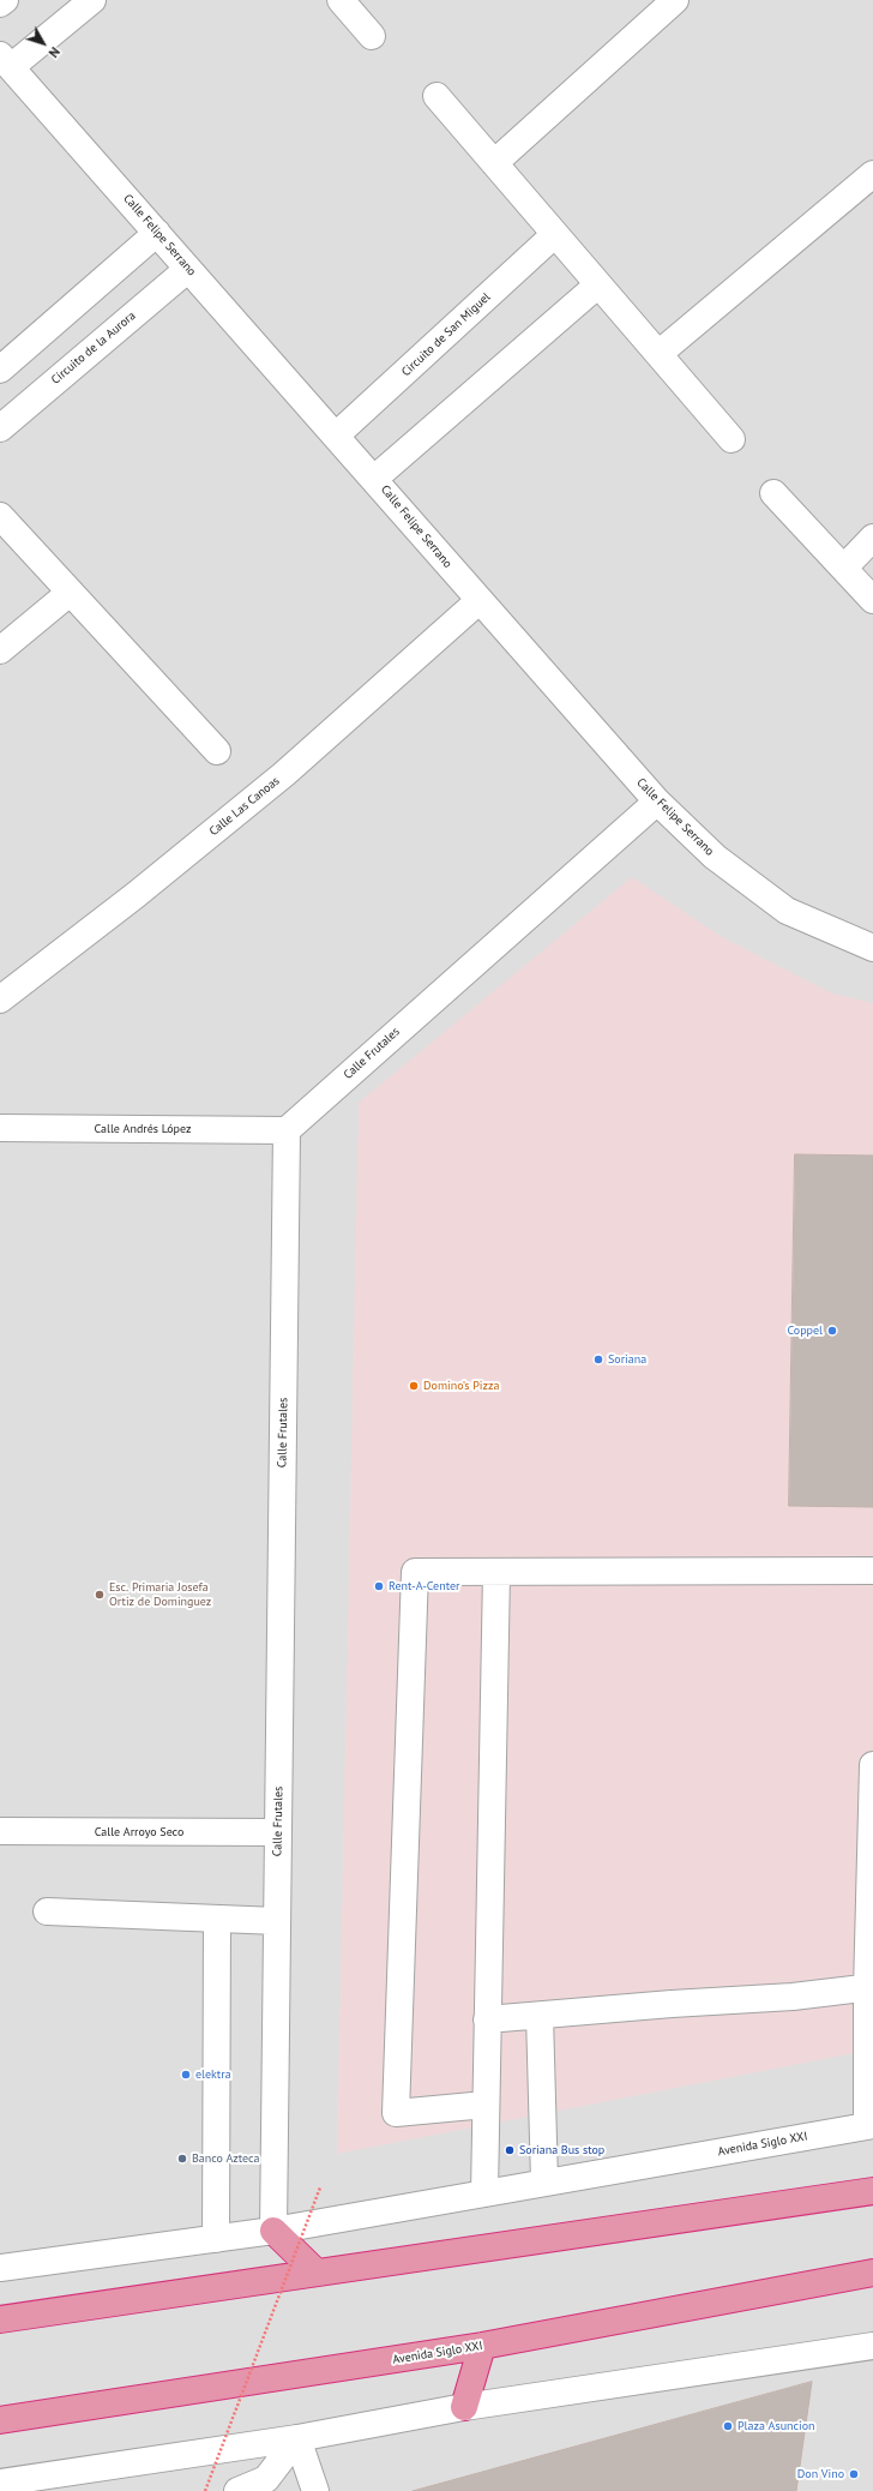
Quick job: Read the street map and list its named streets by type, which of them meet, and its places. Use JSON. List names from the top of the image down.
{
  "streets": {
    "highway": ["Avenida Siglo XXI"],
    "street": [
      "Calle Felipe Serrano",
      "Circuito de San Miguel",
      "Circuito de la Aurora",
      "Calle Las Canoas",
      "Calle Frutales",
      "Calle Andrés López",
      "Calle Arroyo Seco"
    ]
  },
  "crossings": [
    ["Calle Felipe Serrano", "Circuito de San Miguel"],
    ["Calle Felipe Serrano", "Circuito de la Aurora"],
    ["Calle Felipe Serrano", "Calle Las Canoas"],
    ["Calle Felipe Serrano", "Calle Frutales"],
    ["Calle Frutales", "Calle Andrés López"],
    ["Calle Frutales", "Calle Arroyo Seco"],
    ["Calle Frutales", "Avenida Siglo XXI"]
  ],
  "places": [
    "Coppel",
    "Soriana",
    "Domino’s Pizza",
    "Rent-A-Center",
    "Esc. Primaria Josefa Ortiz de Dominguez",
    "elektra",
    "Soriana Bus stop",
    "Banco Azteca",
    "Plaza Asuncion",
    "Don Vino"
  ],
  "north": "bottom right"
}
